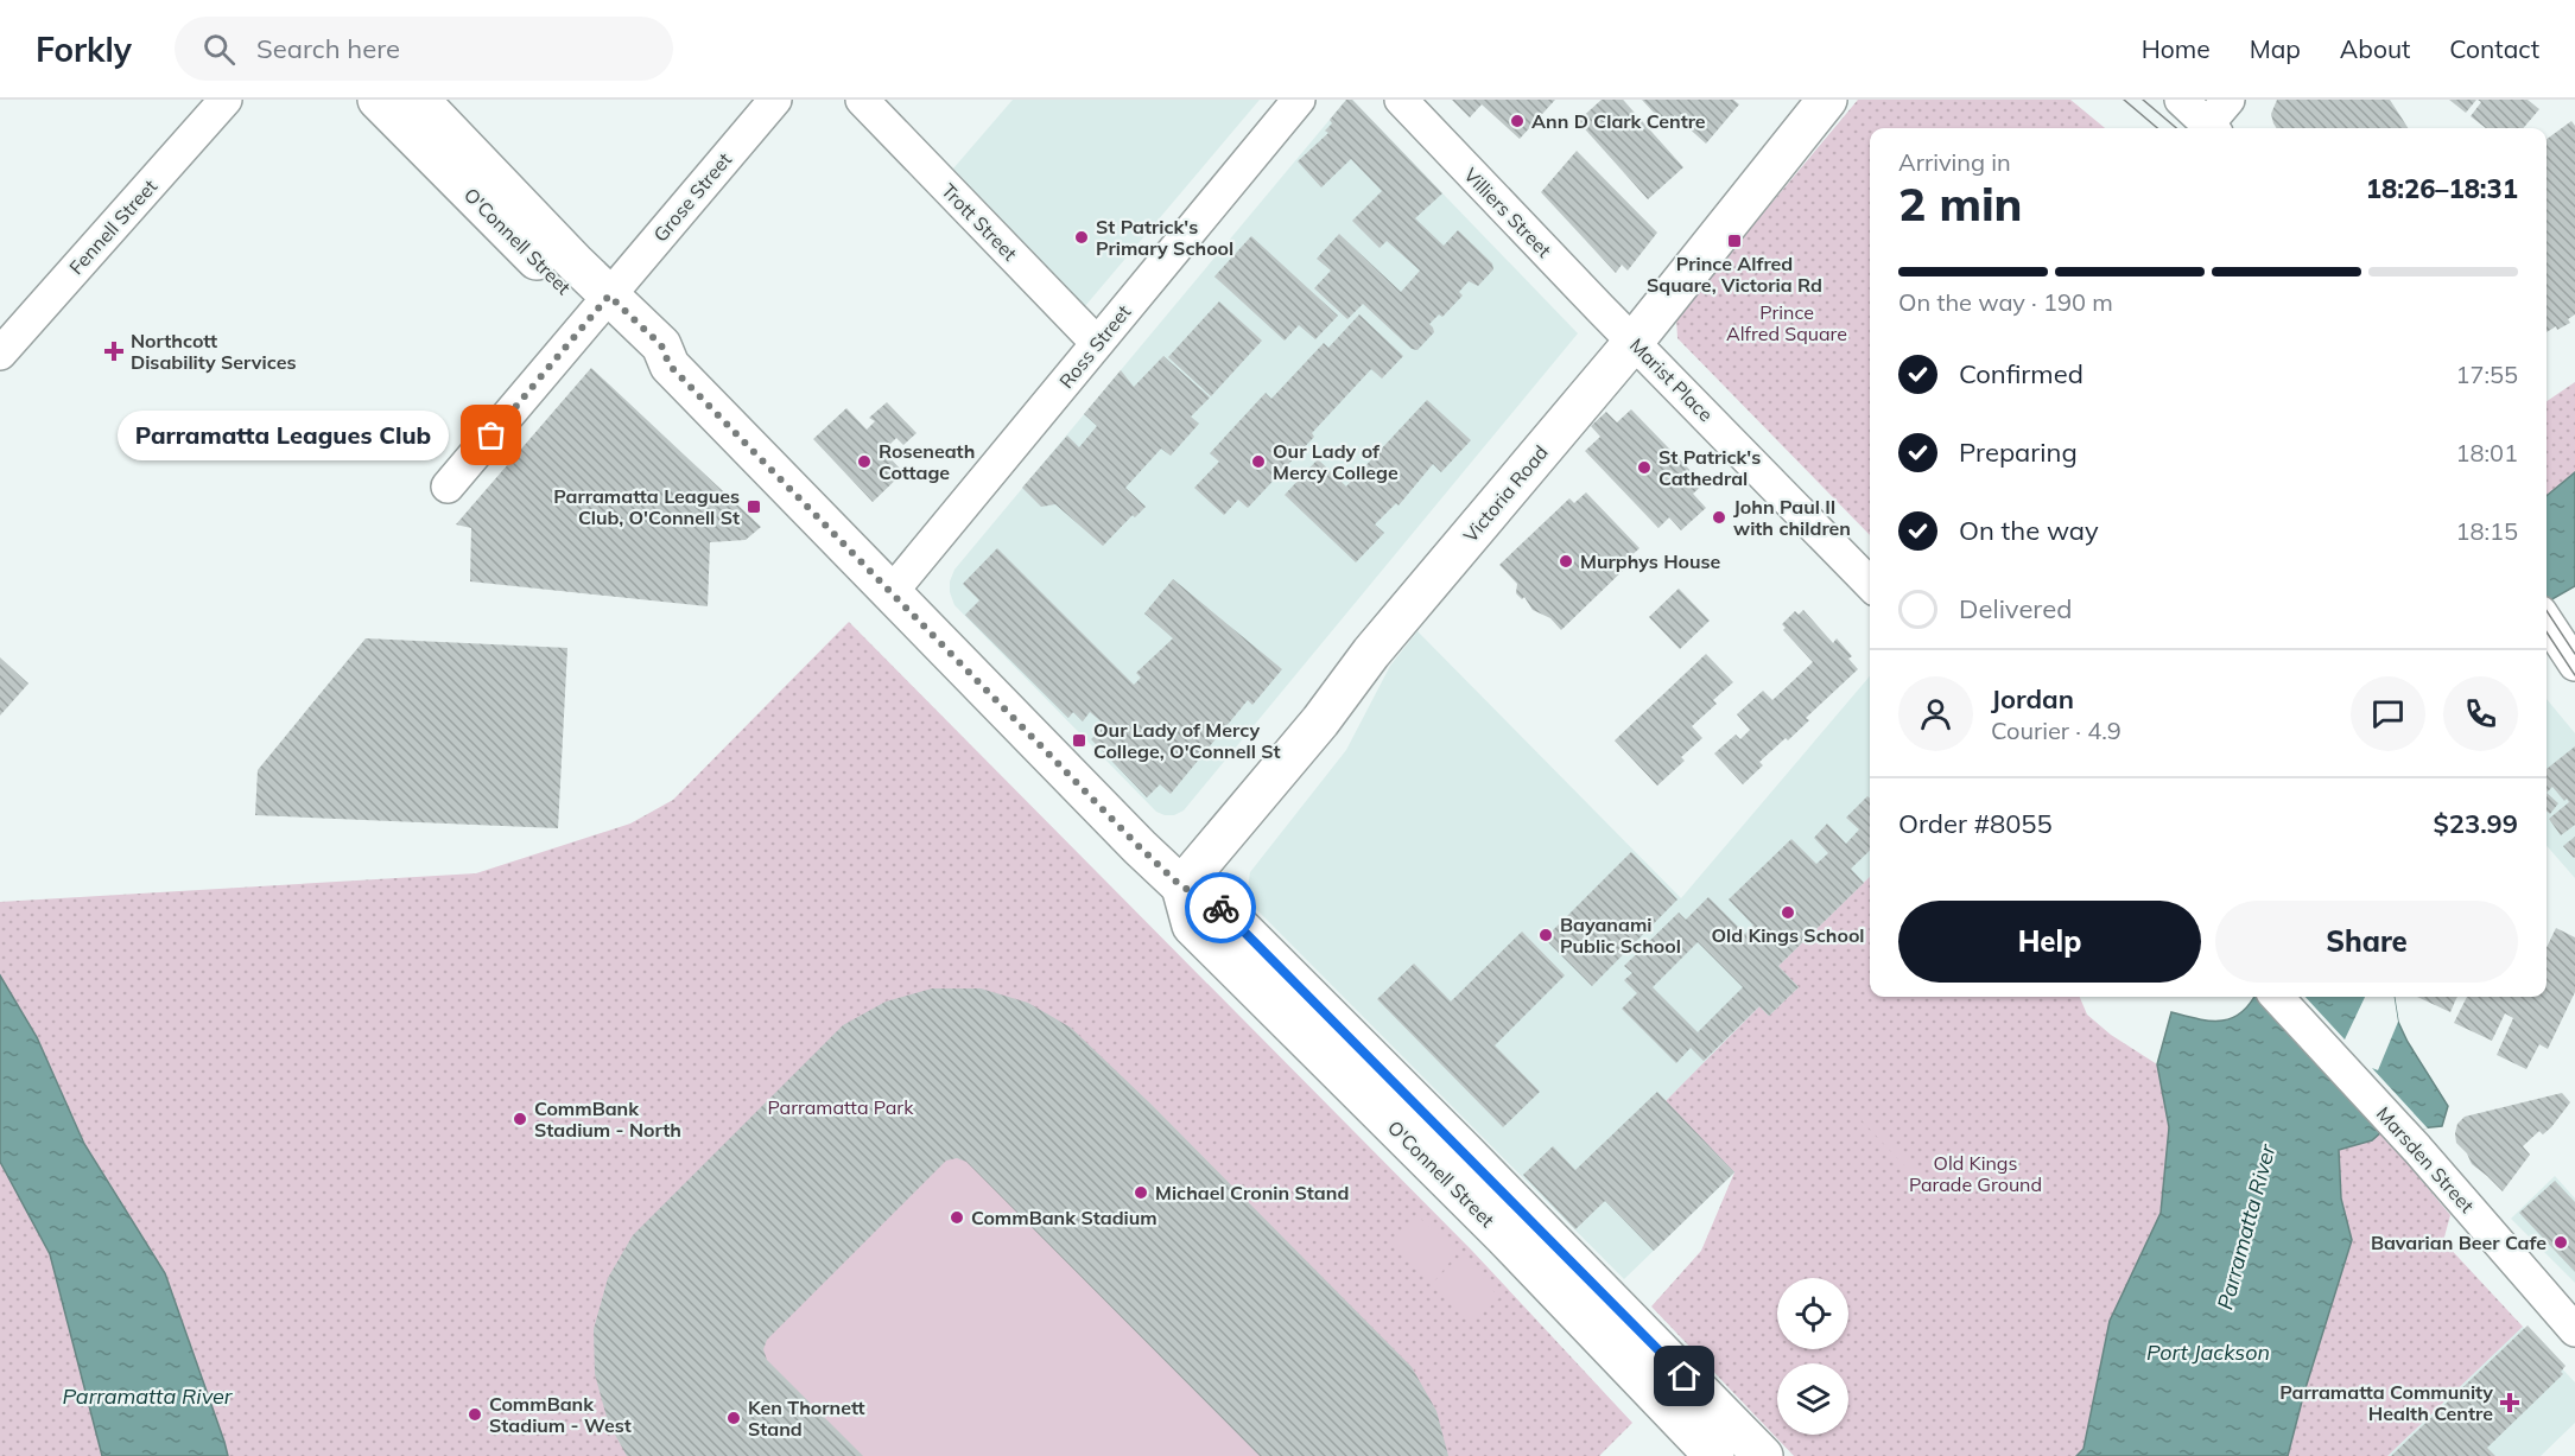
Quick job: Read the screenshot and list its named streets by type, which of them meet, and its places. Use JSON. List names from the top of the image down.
{
  "streets": {
    "main road": ["O'Connell Street", "Victoria Road"],
    "street": [
      "Grose Street",
      "Villiers Street",
      "Trott Street",
      "Fennell Street",
      "Ross Street",
      "Marist Place",
      "Marsden Street"
    ]
  },
  "crossings": [
    ["Grose Street", "O'Connell Street"],
    ["Villiers Street", "Marist Place"],
    ["Villiers Street", "Victoria Road"],
    ["Trott Street", "Ross Street"],
    ["O'Connell Street", "Ross Street"],
    ["O'Connell Street", "Victoria Road"],
    ["Marist Place", "Victoria Road"]
  ],
  "water": ["Parramatta River", "Port Jackson"],
  "parks": ["Prince Alfred Square", "Parramatta Park", "Old Kings Parade Ground"],
  "places": {
    "other": [
      "Ann D Clark Centre",
      "St Patrick's Primary School",
      "Parramatta Leagues Club",
      "Roseneath Cottage",
      "Our Lady of Mercy College",
      "St Patrick's Cathedral",
      "John Paul II with children",
      "Murphys House",
      "Old Kings School",
      "Bayanami Public School",
      "CommBank Stadium - North",
      "Michael Cronin Stand",
      "CommBank Stadium",
      "Bavarian Beer Cafe",
      "CommBank Stadium - West",
      "Ken Thornett Stand"
    ],
    "transit": ["Prince Alfred Square, Victoria Rd", "Parramatta Leagues Club, O'Connell St", "Our Lady of Mercy College, O'Connell St"],
    "health": ["Northcott Disability Services", "Parramatta Community Health Centre"]
  },
  "page": {
    "header": "Forkly",
    "search": "Search here",
    "nav": [
      "Home",
      "Map",
      "About",
      "Contact"
    ],
    "heading": ["2 min", "Arriving in", "18:26–18:31"],
    "panel": [
      "Jordan",
      "Courier · 4.9",
      "Order #8055",
      "$23.99"
    ],
    "bar": "On the way · 190 m",
    "list": [
      ["Confirmed", "17:55"],
      ["Preparing", "18:01"],
      ["On the way", "18:15"],
      "Delivered"
    ],
    "bubble": "Parramatta Leagues Club",
    "buttons": ["Help", "Share"]
  }
}
